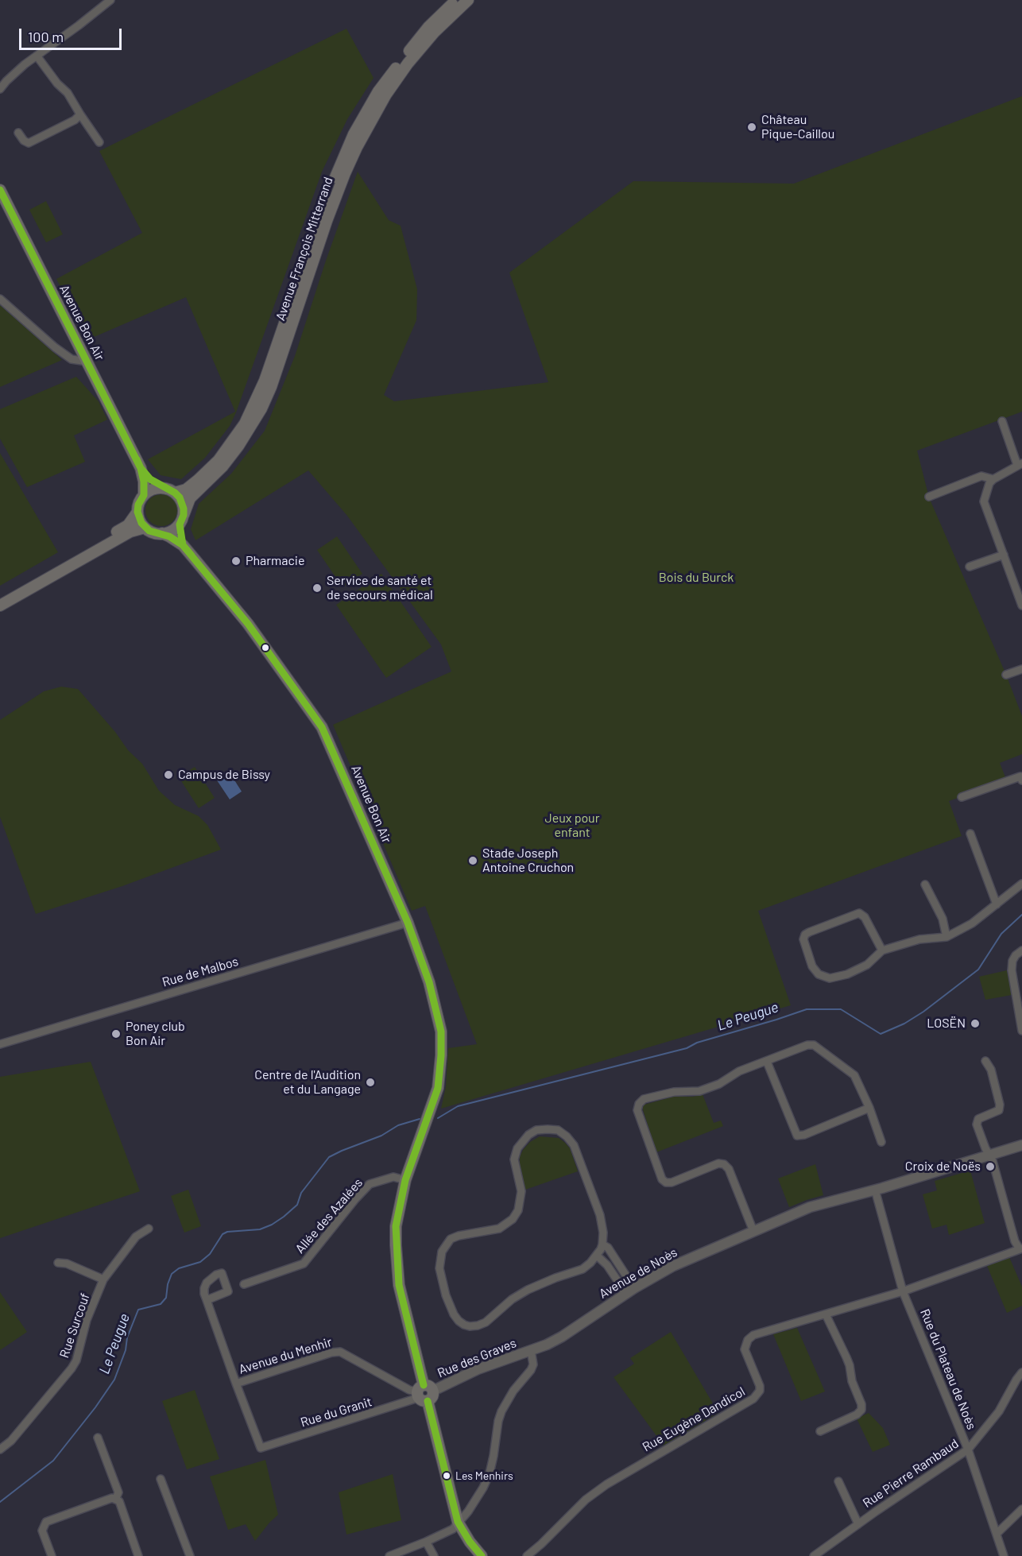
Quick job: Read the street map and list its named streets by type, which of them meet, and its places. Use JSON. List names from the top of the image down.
{
  "streets": {
    "main road": ["Avenue François Mitterrand", "Avenue Bon Air"],
    "street": [
      "Rue de Malbos",
      "Allée des Azalées",
      "Avenue de Noès",
      "Rue Surcouf",
      "Avenue du Menhir",
      "Rue des Graves",
      "Rue du Plateau de Noès",
      "Rue du Granit",
      "Rue Eugène Dandicol",
      "Rue Pierre Rambaud"
    ]
  },
  "crossings": [
    ["Avenue François Mitterrand", "Avenue Bon Air"],
    ["Avenue Bon Air", "Rue de Malbos"],
    ["Avenue Bon Air", "Allée des Azalées"],
    ["Avenue Bon Air", "Avenue du Menhir"],
    ["Avenue Bon Air", "Rue des Graves"],
    ["Avenue Bon Air", "Rue du Granit"],
    ["Avenue de Noès", "Rue des Graves"],
    ["Avenue de Noès", "Rue du Plateau de Noès"],
    ["Avenue du Menhir", "Rue des Graves"],
    ["Avenue du Menhir", "Rue du Granit"],
    ["Rue des Graves", "Rue du Granit"],
    ["Rue du Plateau de Noès", "Rue Eugène Dandicol"],
    ["Rue du Plateau de Noès", "Rue Pierre Rambaud"]
  ],
  "water": ["Le Peugue"],
  "parks": ["Bois du Burck", "Jeux pour enfant"],
  "places": [
    "Château Pique-Caillou",
    "Pharmacie",
    "Service de santé et de secours médical",
    "Campus de Bissy",
    "Stade Joseph Antoine Cruchon",
    "LOSËN",
    "Poney club Bon Air",
    "Centre de l'Audition et du Langage",
    "Croix de Noës",
    "Les Menhirs"
  ],
  "scale_bar": "100 m"
}
